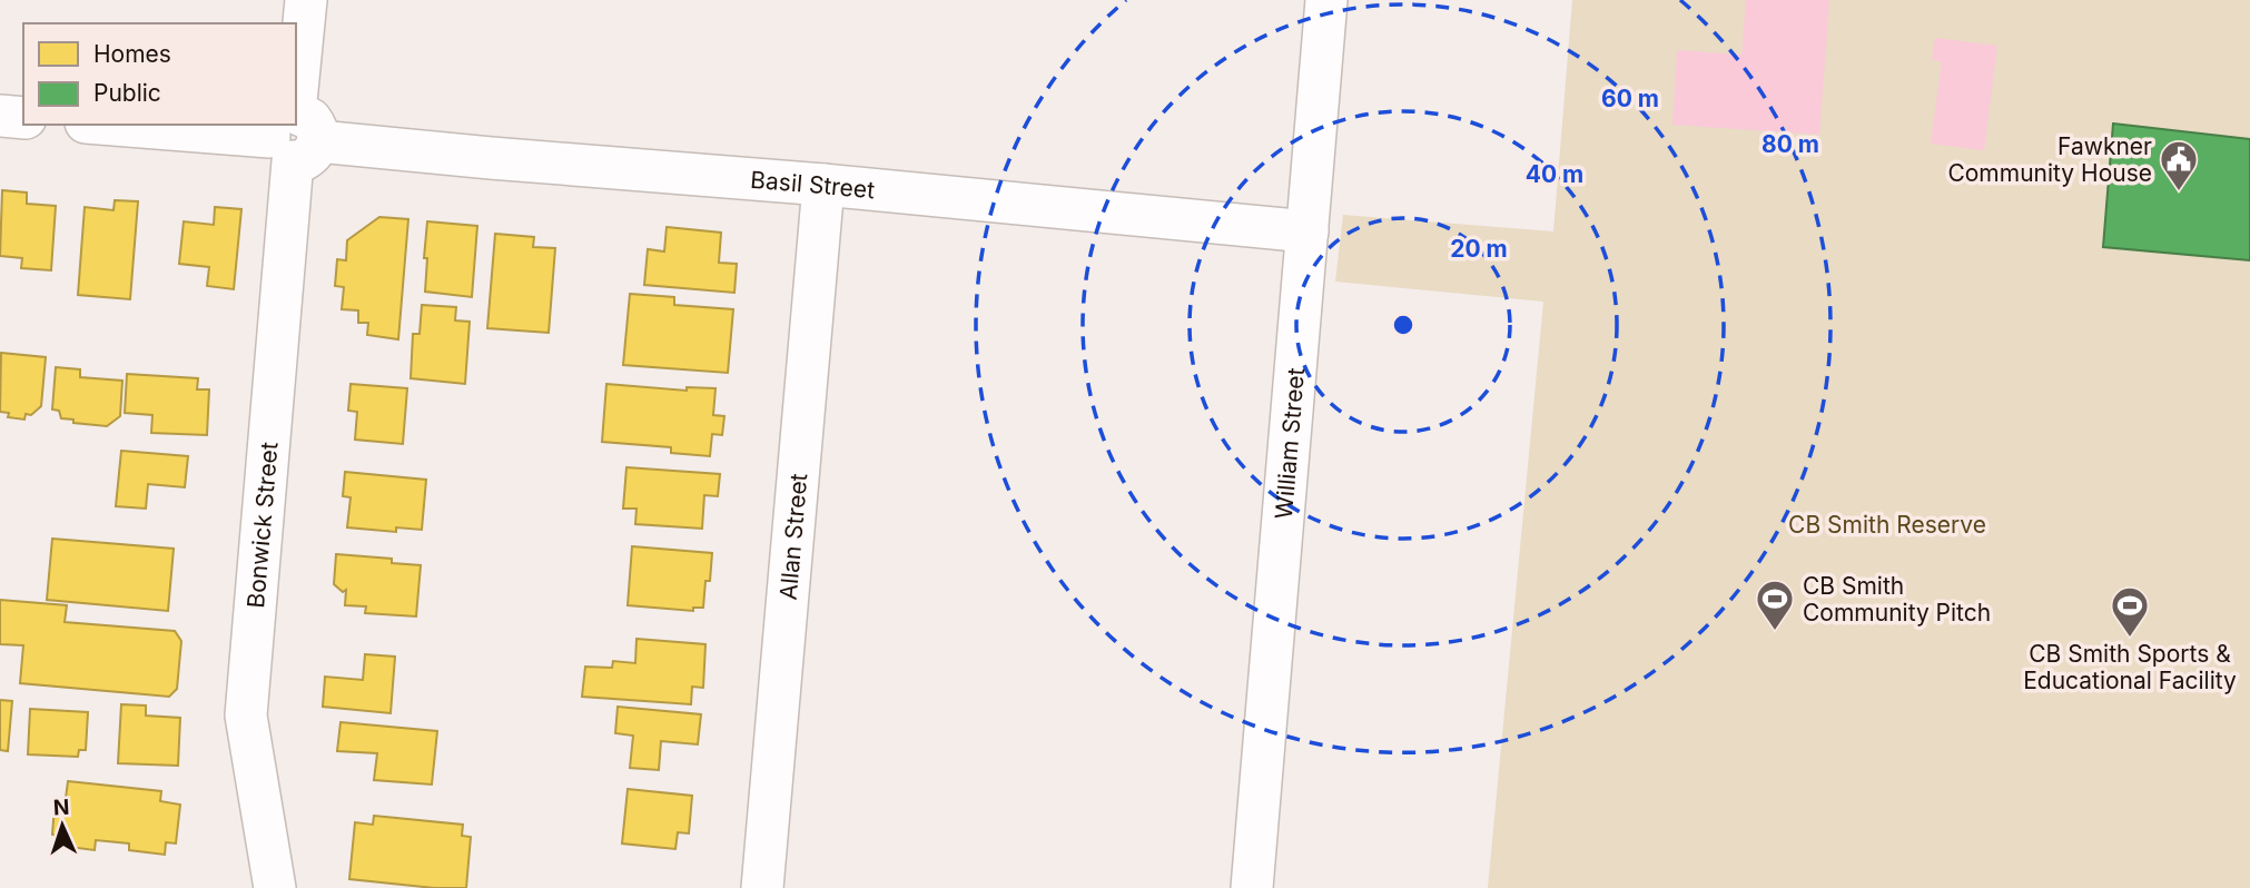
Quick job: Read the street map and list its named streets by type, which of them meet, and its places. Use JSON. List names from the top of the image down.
{
  "streets": {
    "street": [
      "Basil Street",
      "William Street",
      "Bonwick Street",
      "Allan Street"
    ]
  },
  "crossings": [
    ["Basil Street", "William Street"],
    ["Basil Street", "Bonwick Street"],
    ["Basil Street", "Allan Street"]
  ],
  "parks": ["CB Smith Reserve"],
  "places": {
    "public building": ["Fawkner Community House"],
    "sports": ["CB Smith Community Pitch", "CB Smith Sports & Educational Facility"]
  },
  "legend": ["Homes", "Public"],
  "north": "top",
  "rings": [
    "60 m",
    "80 m",
    "40 m",
    "20 m"
  ]
}
